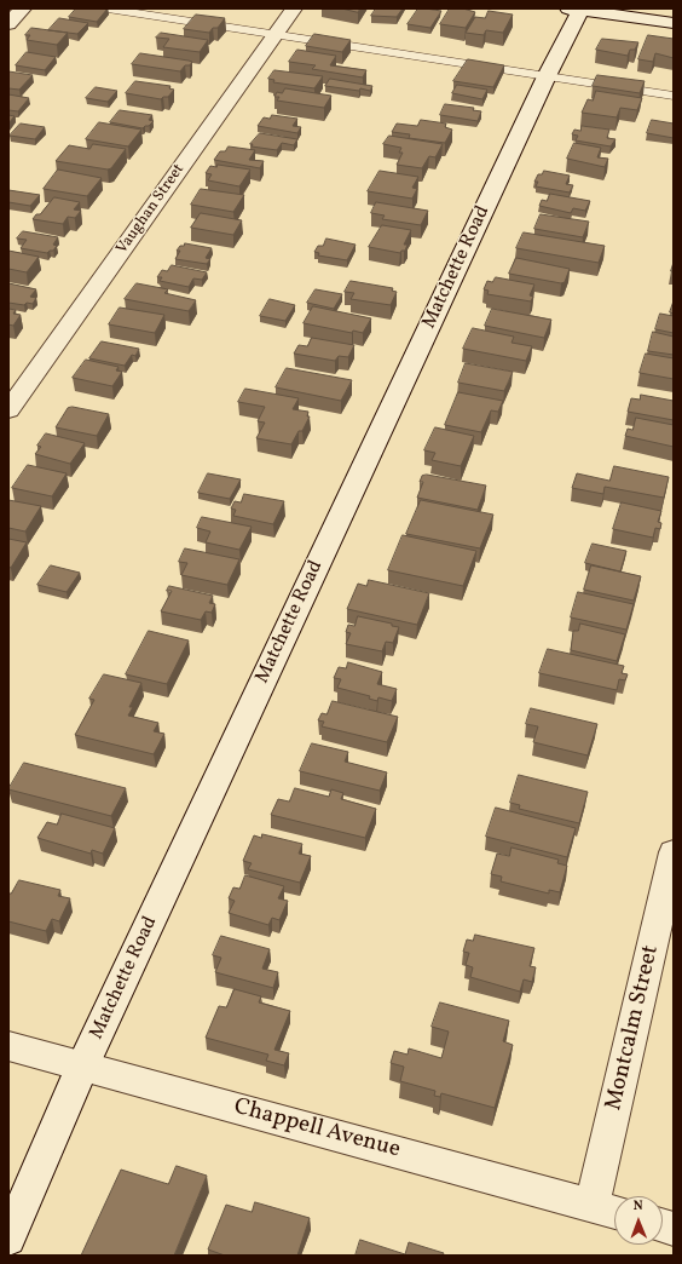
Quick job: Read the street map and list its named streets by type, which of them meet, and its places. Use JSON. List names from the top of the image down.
{
  "streets": {
    "street": [
      "Vaughan Street",
      "Matchette Road",
      "Montcalm Street",
      "Chappell Avenue"
    ]
  },
  "crossings": [
    ["Matchette Road", "Chappell Avenue"],
    ["Montcalm Street", "Chappell Avenue"]
  ],
  "north": "top"
}
